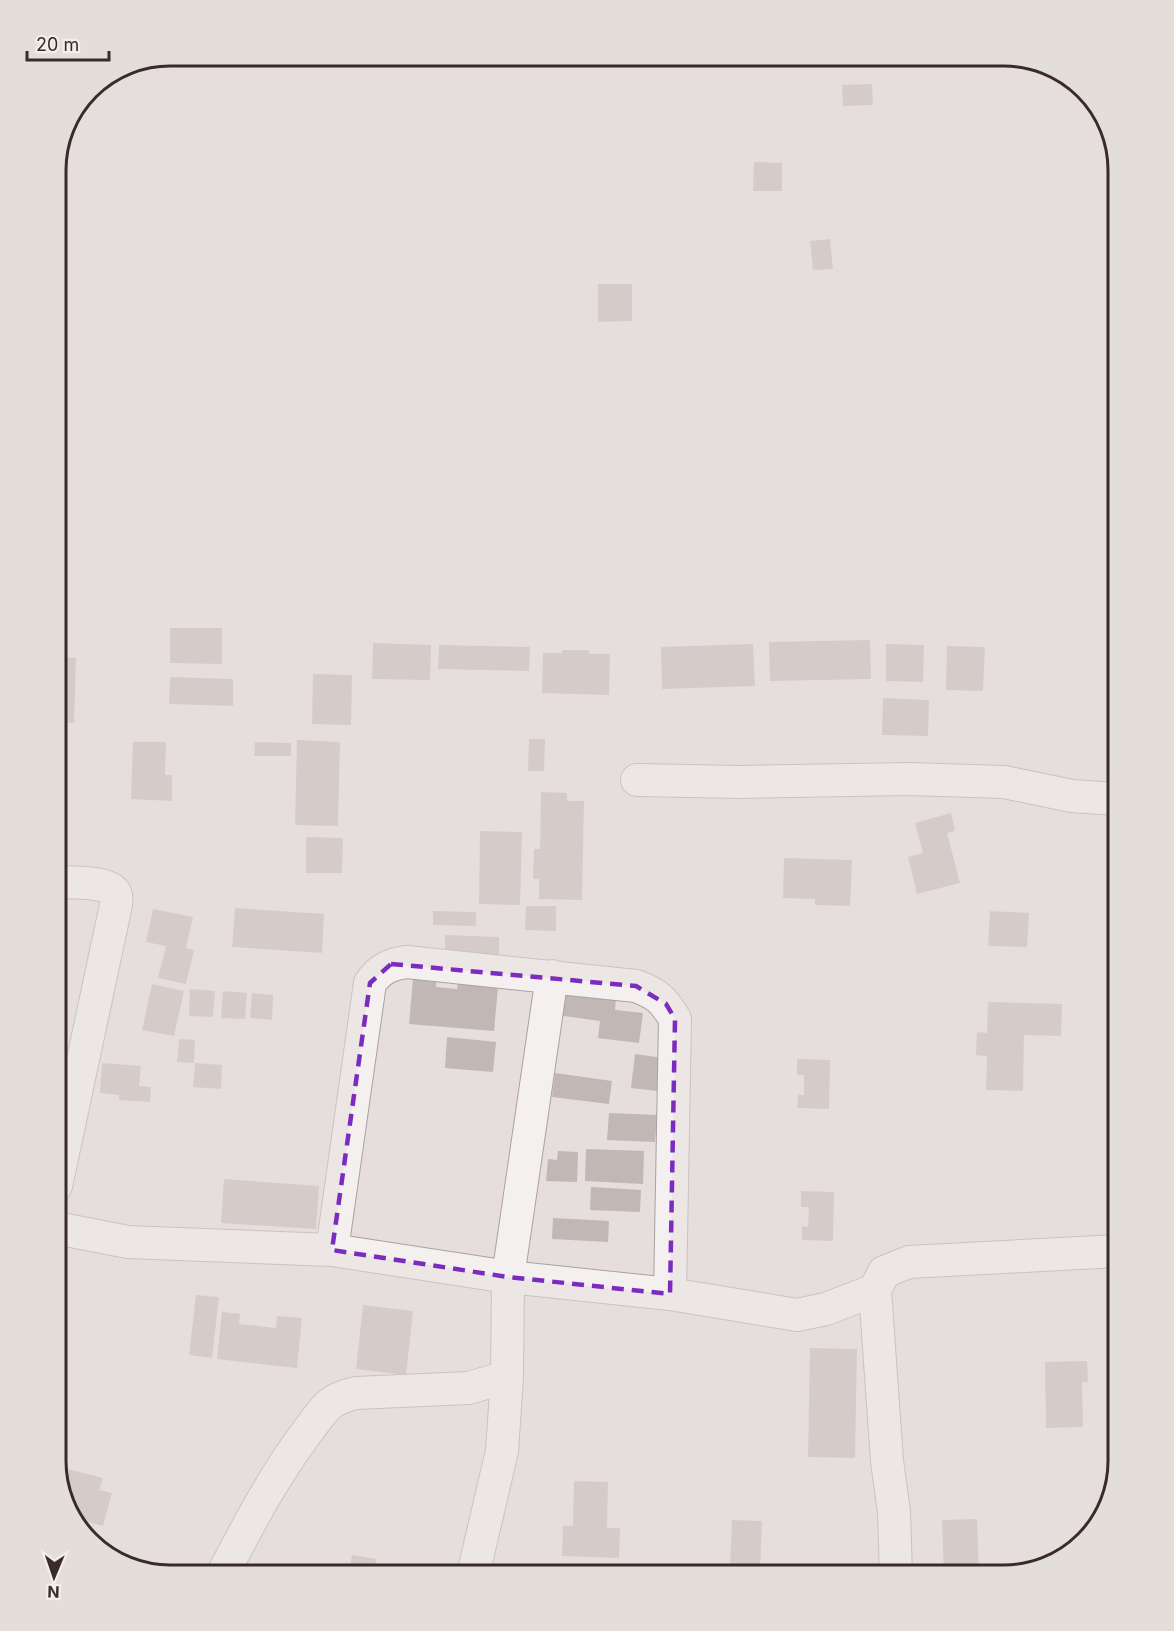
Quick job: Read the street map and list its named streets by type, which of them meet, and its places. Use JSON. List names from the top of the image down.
{
  "scale_bar": "20 m",
  "north": "bottom"
}
